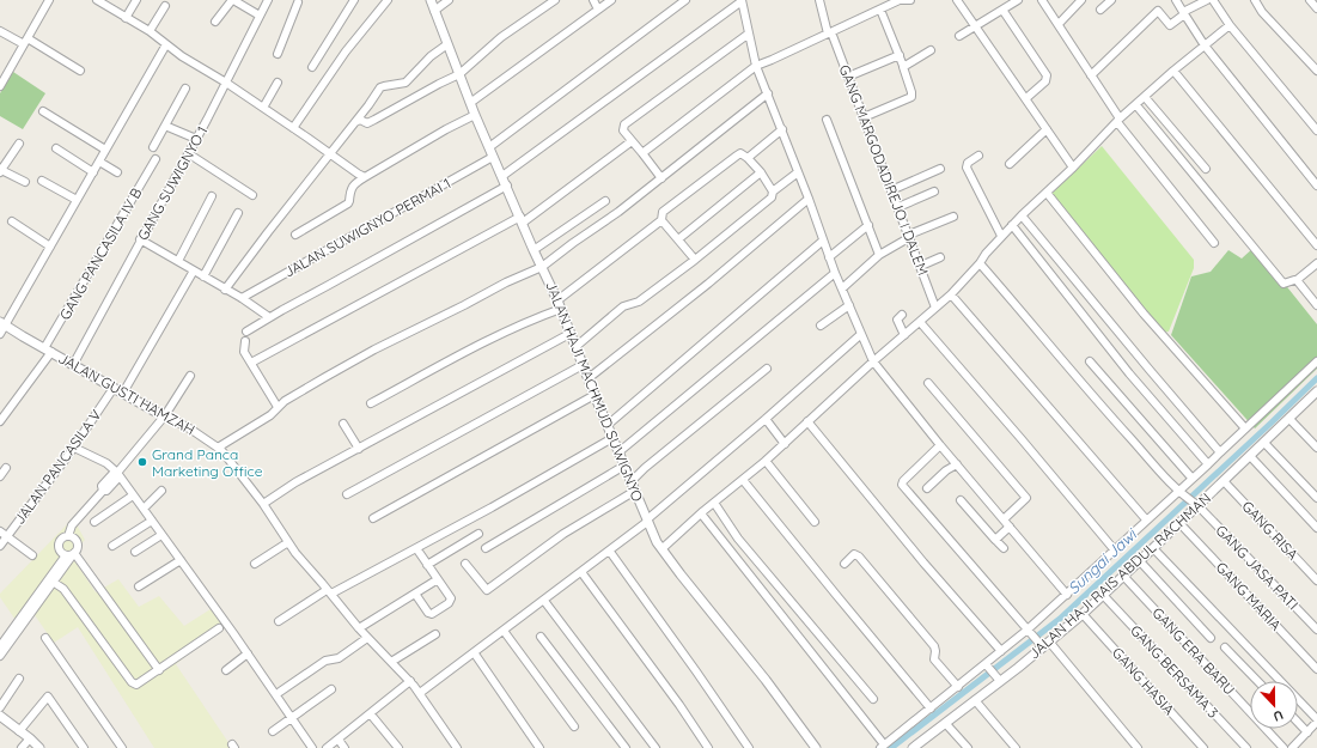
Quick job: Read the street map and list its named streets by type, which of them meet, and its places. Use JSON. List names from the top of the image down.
{
  "streets": {
    "street": [
      "GANG MARGODADIREJO I DALEM",
      "GANG SUWIGNYO 1",
      "JALAN SUWIGNYO PERMAI 1",
      "GANG PANCASILA IV B",
      "JALAN HAJI MACHMUD SUWIGNYO",
      "JALAN GUSTI HAMZAH",
      "JALAN PANCASILA V",
      "GANG RISA",
      "GANG JASA PATI",
      "JALAN HAJI RAIS ABDUL RACHMAN",
      "GANG MARIA",
      "GANG ERA BARU",
      "GANG BERSAMA 3",
      "GANG HASIA"
    ]
  },
  "crossings": [
    ["GANG SUWIGNYO 1", "JALAN GUSTI HAMZAH"],
    ["JALAN SUWIGNYO PERMAI 1", "JALAN HAJI MACHMUD SUWIGNYO"],
    ["GANG PANCASILA IV B", "JALAN GUSTI HAMZAH"],
    ["JALAN GUSTI HAMZAH", "JALAN PANCASILA V"],
    ["GANG RISA", "JALAN HAJI RAIS ABDUL RACHMAN"],
    ["GANG JASA PATI", "JALAN HAJI RAIS ABDUL RACHMAN"],
    ["JALAN HAJI RAIS ABDUL RACHMAN", "GANG MARIA"],
    ["JALAN HAJI RAIS ABDUL RACHMAN", "GANG ERA BARU"],
    ["JALAN HAJI RAIS ABDUL RACHMAN", "GANG BERSAMA 3"],
    ["JALAN HAJI RAIS ABDUL RACHMAN", "GANG HASIA"]
  ],
  "water": ["Sungai Jawi"],
  "places": ["Grand Panca Marketing Office"],
  "north": "bottom"
}
